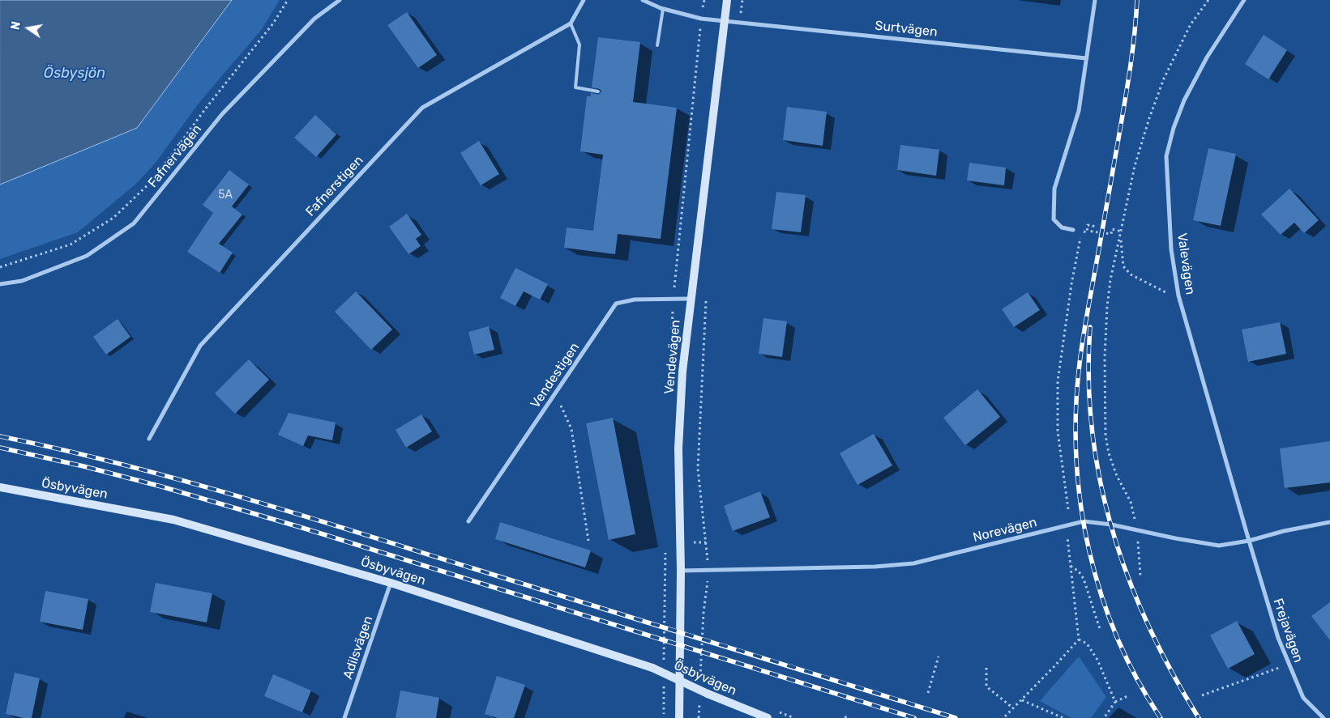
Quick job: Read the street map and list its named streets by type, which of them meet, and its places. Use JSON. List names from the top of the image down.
{
  "streets": {
    "street": [
      "Surtvägen",
      "Fafnervägen",
      "Fafnerstigen",
      "Valevägen",
      "Vendevägen",
      "Vendestigen",
      "Ösbyvägen",
      "Norevägen",
      "Frejavägen",
      "Adilsvägen"
    ]
  },
  "crossings": [
    ["Surtvägen", "Vendevägen"],
    ["Valevägen", "Norevägen"],
    ["Valevägen", "Frejavägen"],
    ["Vendevägen", "Vendestigen"],
    ["Vendevägen", "Norevägen"],
    ["Ösbyvägen", "Adilsvägen"],
    ["Norevägen", "Frejavägen"]
  ],
  "water": ["Ösbysjön"],
  "house_numbers": ["5A"],
  "north": "left"
}
